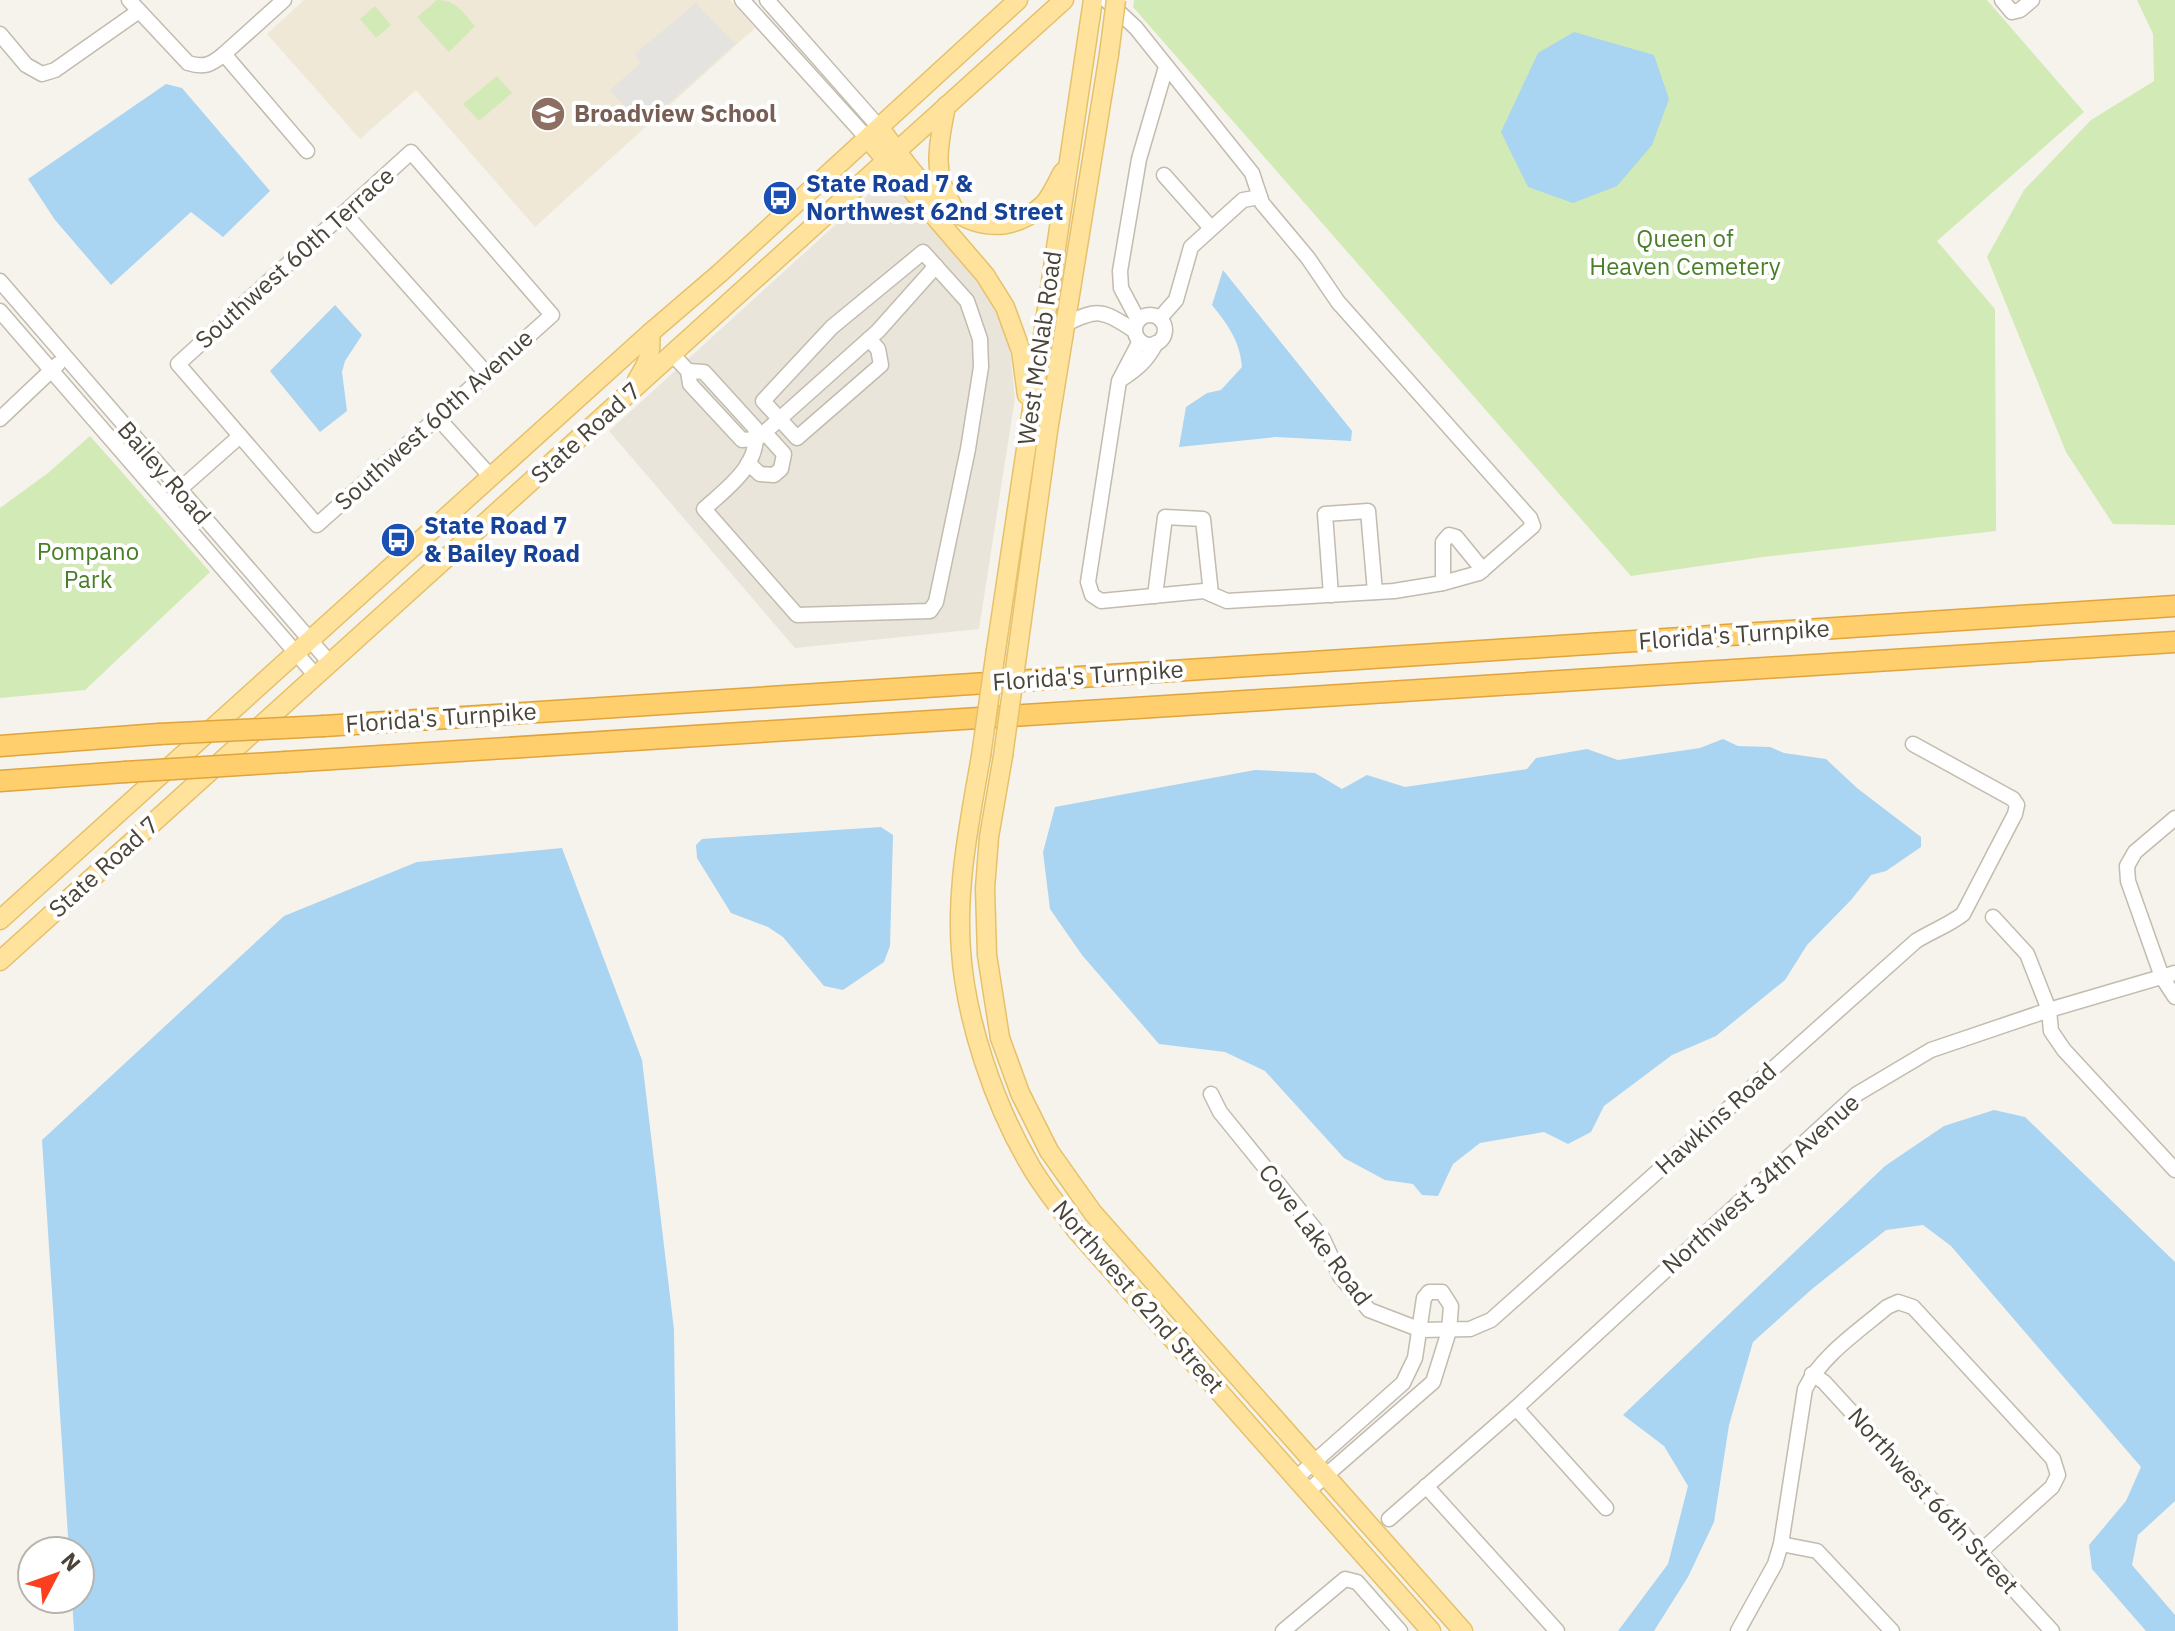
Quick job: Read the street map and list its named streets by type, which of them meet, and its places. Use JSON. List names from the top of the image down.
{
  "streets": {
    "highway": ["Florida's Turnpike"],
    "main road": ["West McNab Road", "State Road 7", "Northwest 62nd Street"],
    "street": [
      "Southwest 60th Terrace",
      "Southwest 60th Avenue",
      "Bailey Road",
      "Hawkins Road",
      "Northwest 34th Avenue",
      "Cove Lake Road",
      "Northwest 66th Street"
    ]
  },
  "crossings": [
    ["Southwest 60th Terrace", "Southwest 60th Avenue"],
    ["West McNab Road", "Northwest 62nd Street"],
    ["State Road 7", "Bailey Road"],
    ["Hawkins Road", "Cove Lake Road"]
  ],
  "parks": ["Queen of Heaven Cemetery", "Pompano Park"],
  "places": {
    "school or university": ["Broadview School"],
    "bus stop": ["State Road 7 & Northwest 62nd Street", "State Road 7 & Bailey Road"]
  },
  "north": "top right"
}
